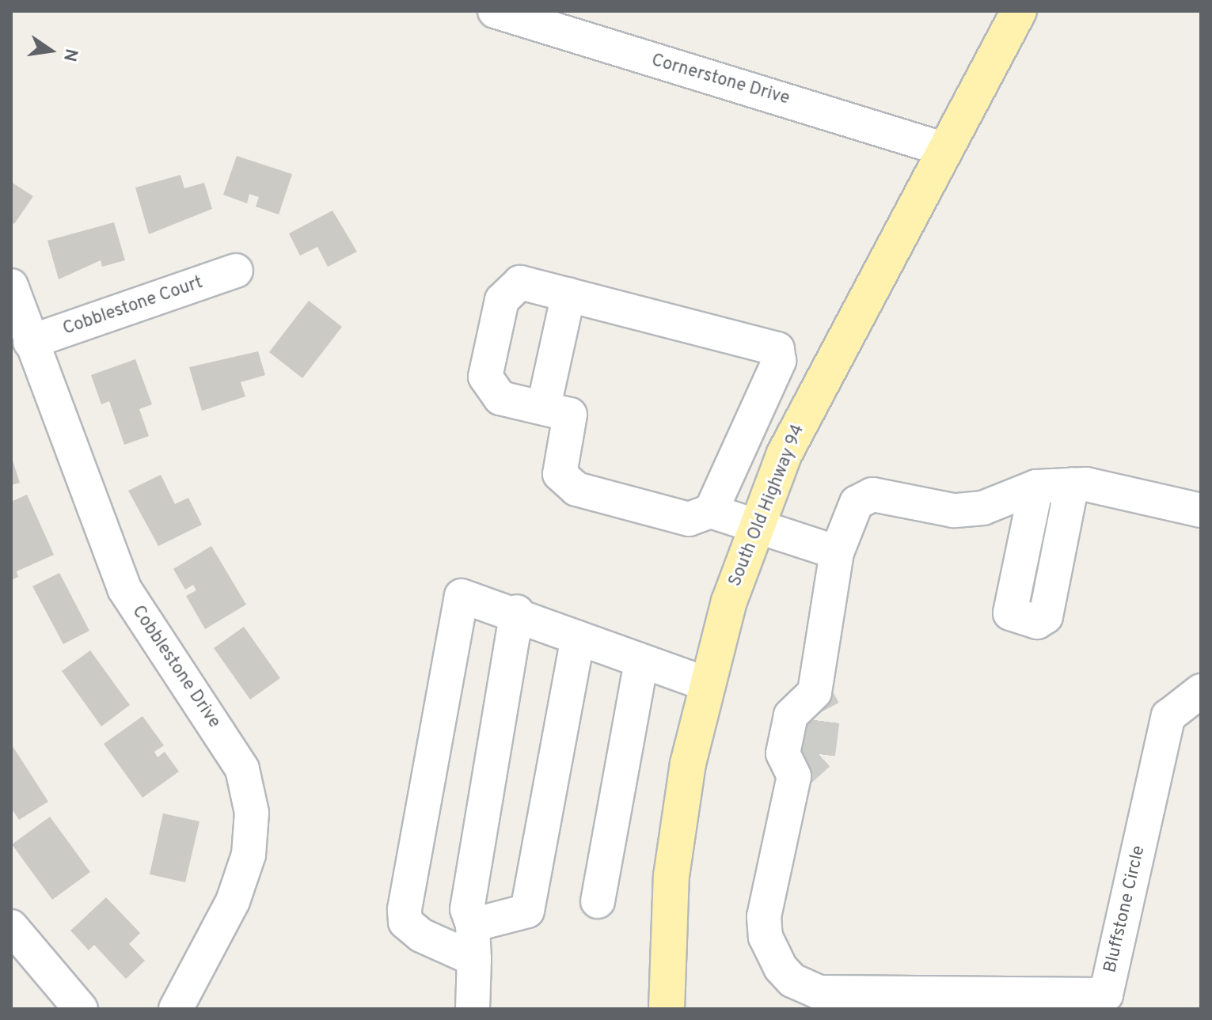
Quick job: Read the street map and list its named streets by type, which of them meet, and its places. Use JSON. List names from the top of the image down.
{
  "streets": {
    "main road": ["South Old Highway 94"],
    "street": [
      "Cornerstone Drive",
      "Cobblestone Court",
      "Cobblestone Drive",
      "Bluffstone Circle"
    ]
  },
  "crossings": [
    ["Cornerstone Drive", "South Old Highway 94"],
    ["Cobblestone Court", "Cobblestone Drive"]
  ],
  "north": "right"
}
